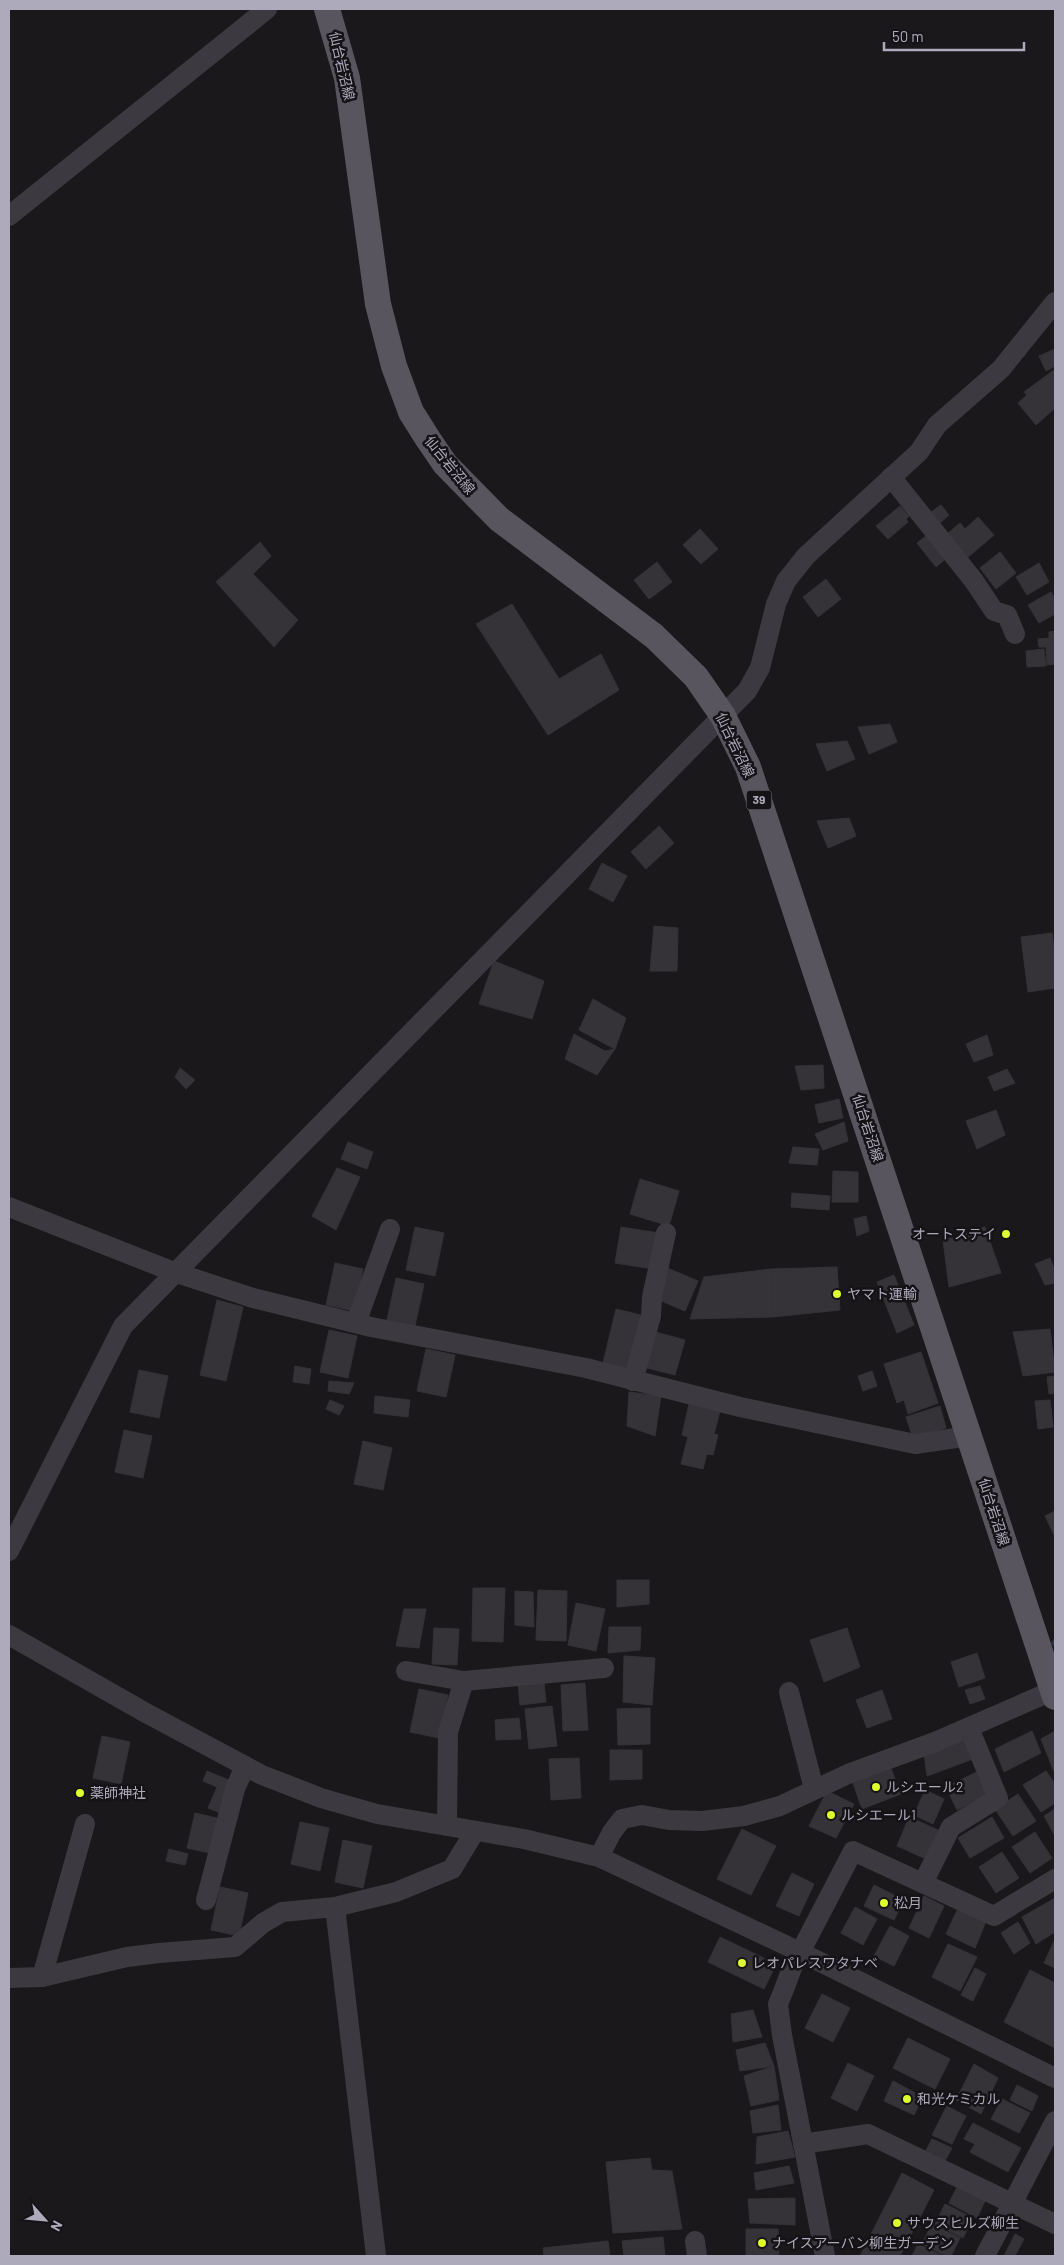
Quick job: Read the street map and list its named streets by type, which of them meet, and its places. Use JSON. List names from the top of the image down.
{
  "streets": {
    "main road": ["仙台岩沼線", "39"]
  },
  "places": [
    "オートステイ",
    "ヤマト運輸",
    "ルシエール2",
    "薬師神社",
    "ルシエール1",
    "松月",
    "レオパレスワタナベ",
    "和光ケミカル",
    "サウスヒルズ柳生",
    "ナイスアーバン柳生ガーデン"
  ],
  "scale_bar": "50 m",
  "north": "bottom right"
}
